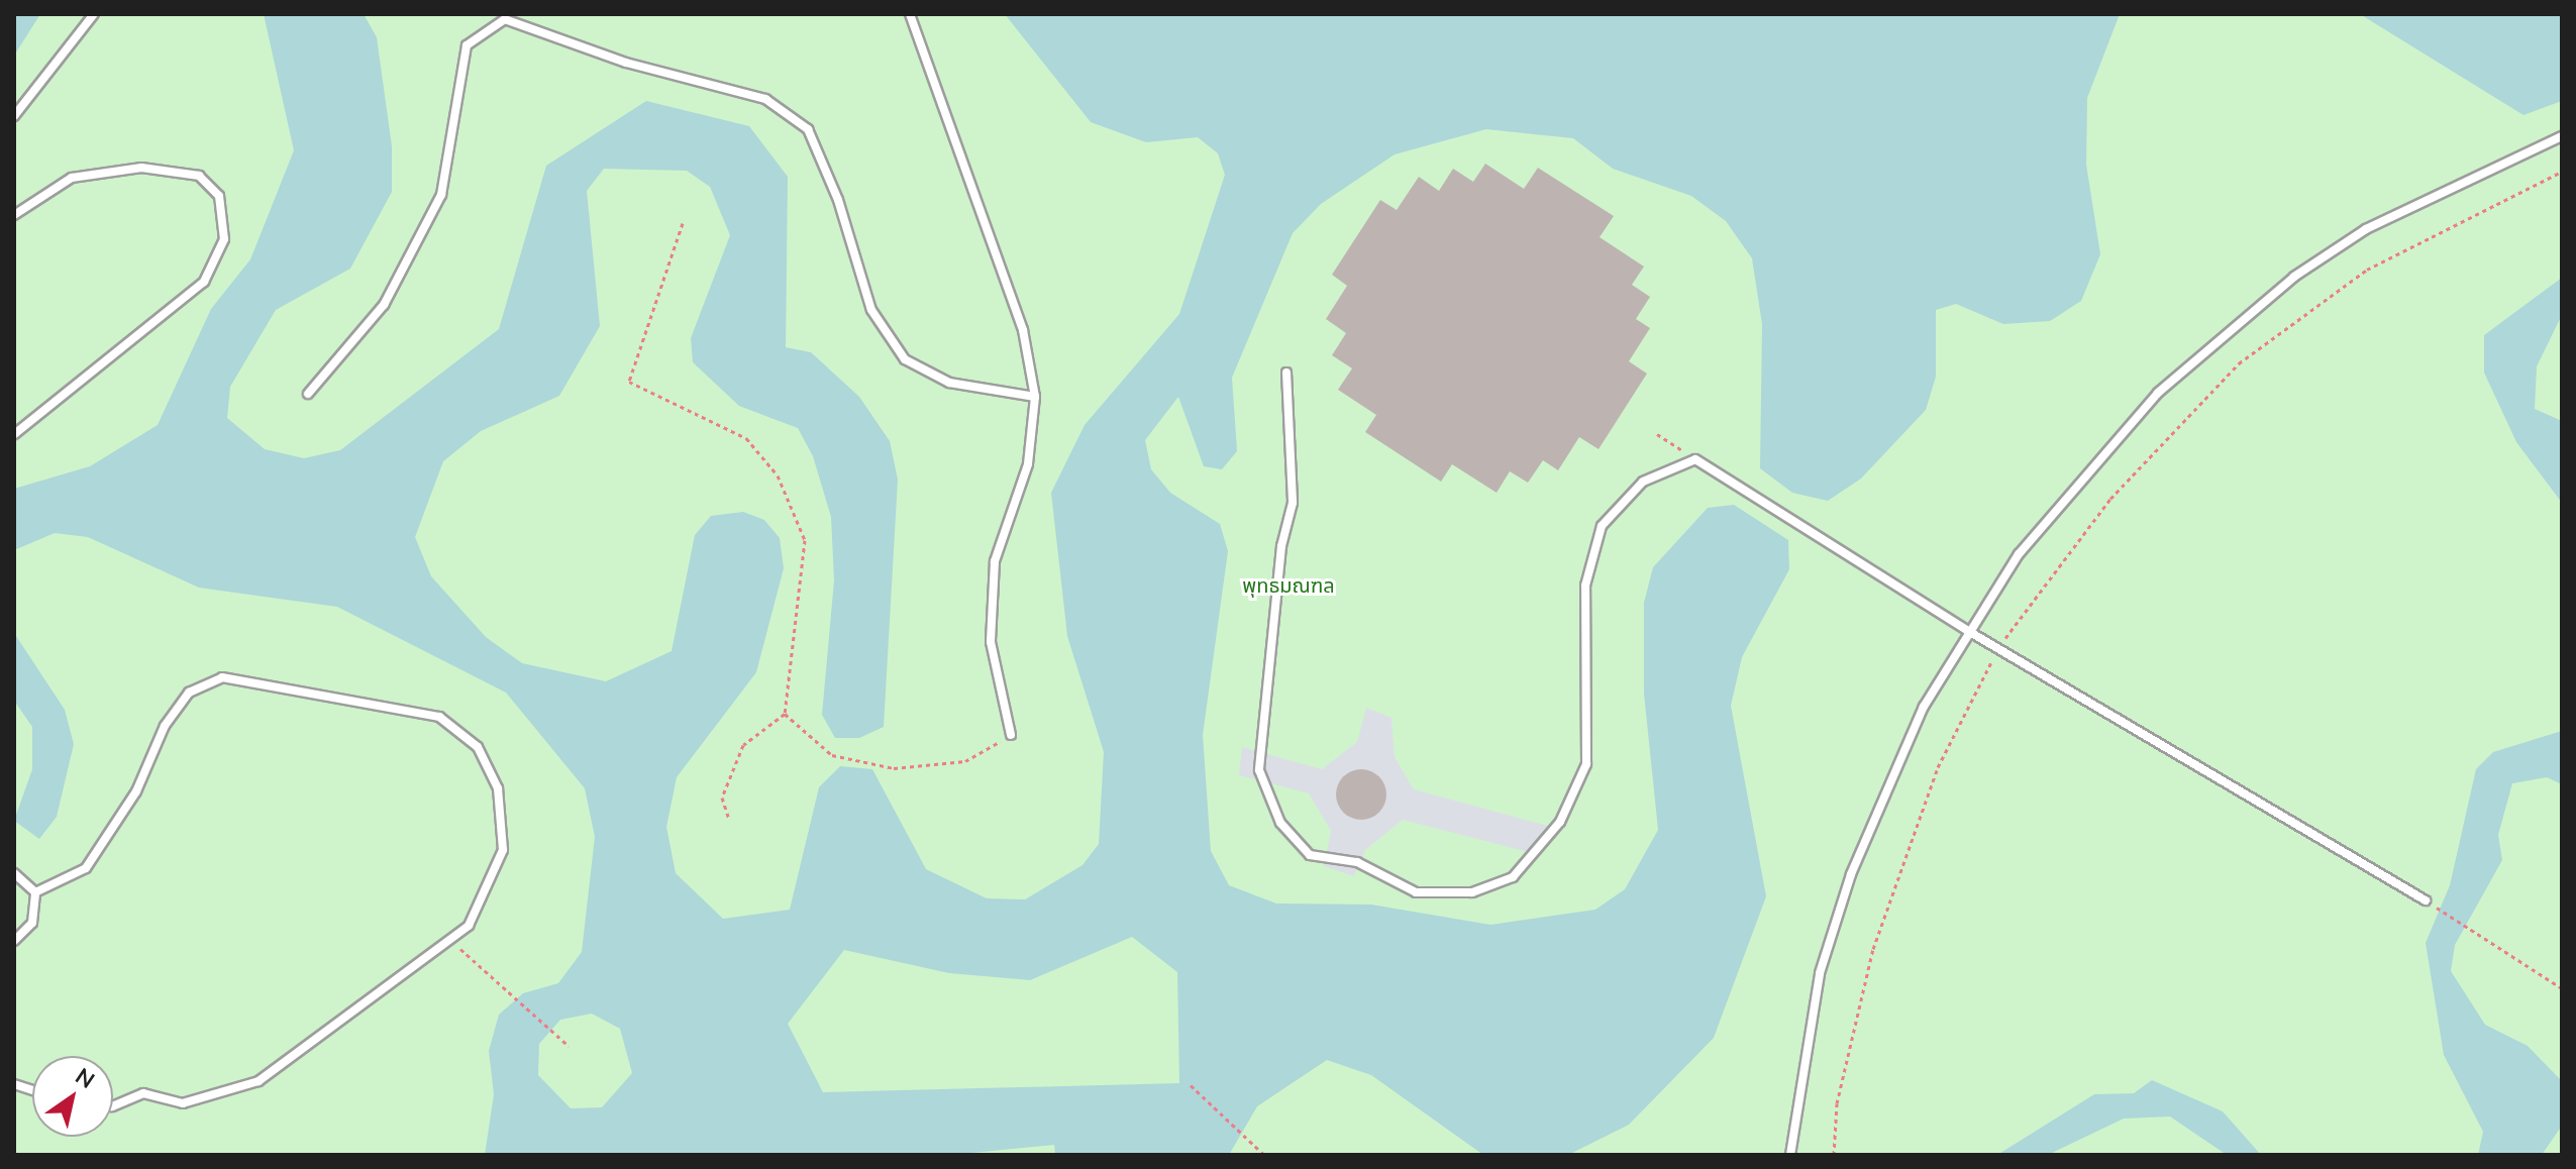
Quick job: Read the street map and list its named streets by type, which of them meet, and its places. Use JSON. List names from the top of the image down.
{
  "parks": ["พุทธมณฑล"],
  "north": "top right"
}
